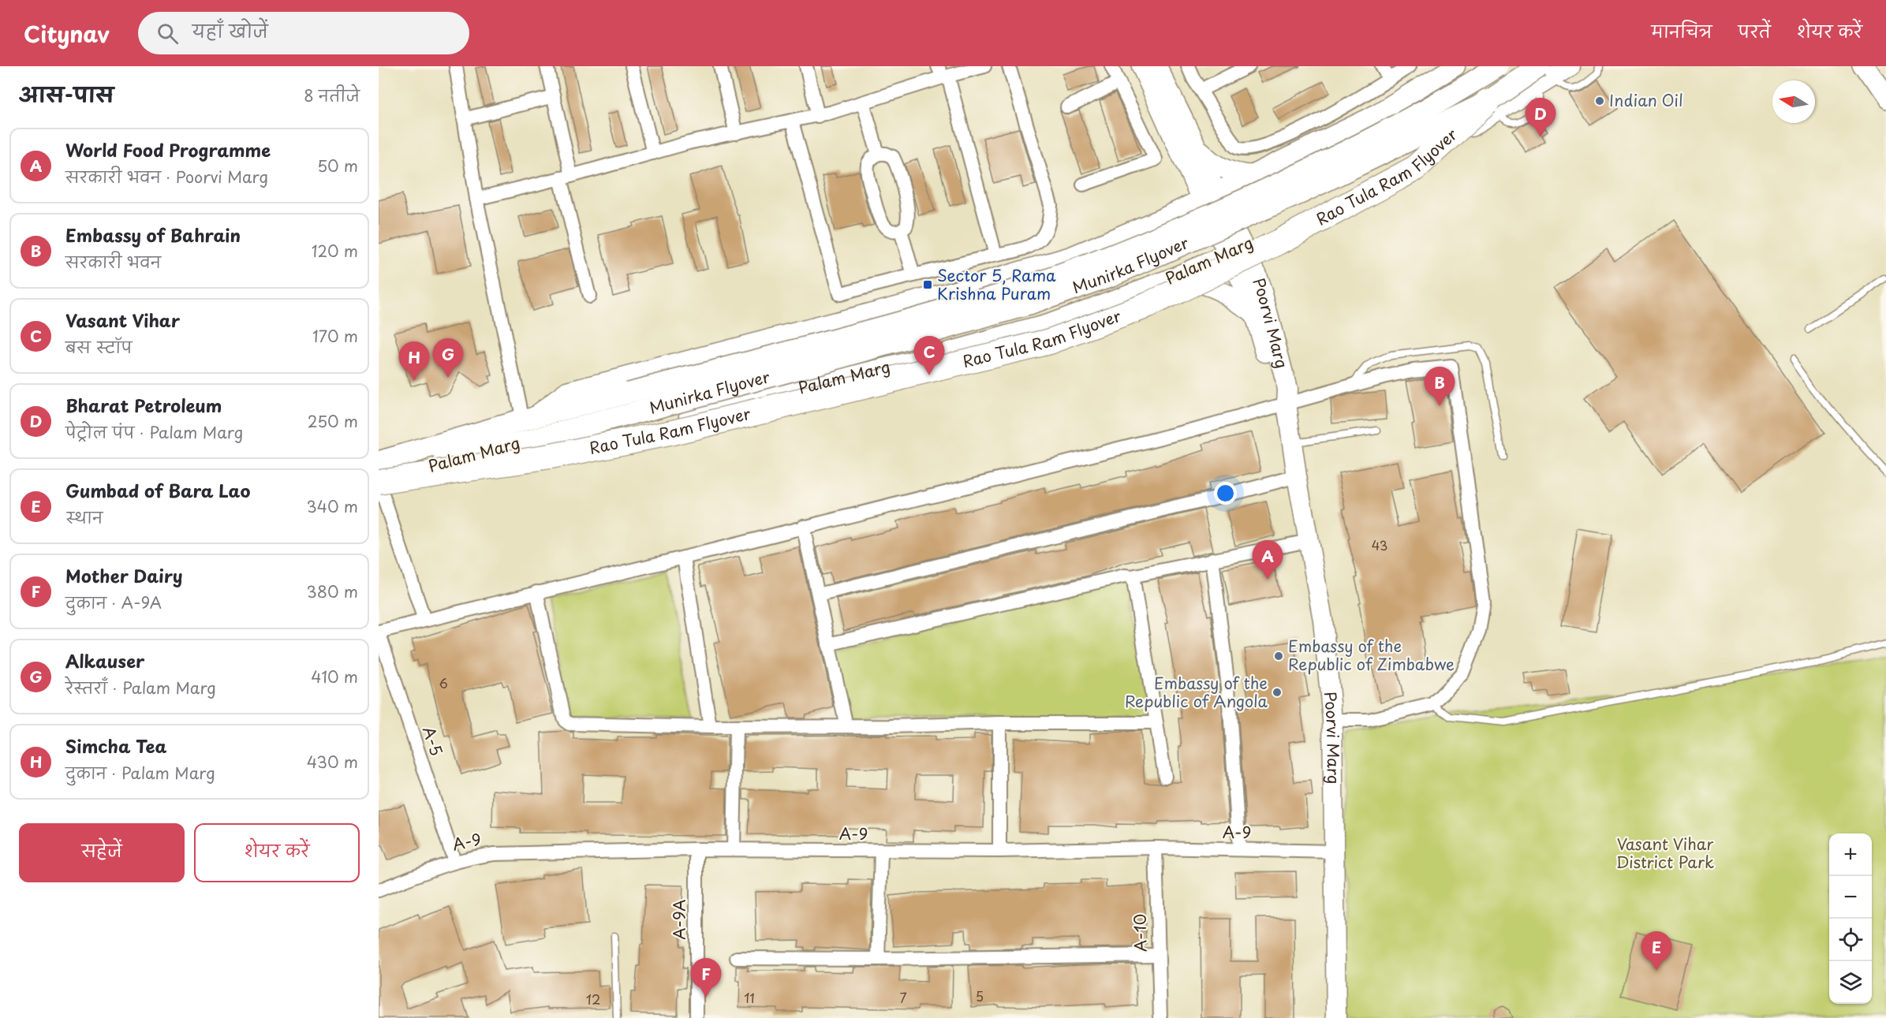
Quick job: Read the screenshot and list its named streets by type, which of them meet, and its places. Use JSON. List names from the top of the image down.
{
  "streets": {
    "highway": ["Rao Tula Ram Flyover"],
    "main road": ["Palam Marg", "Munirka Flyover", "Poorvi Marg"],
    "street": [
      "A-5",
      "A-9",
      "A-9A",
      "A-10"
    ]
  },
  "crossings": [
    ["Rao Tula Ram Flyover", "Palam Marg"],
    ["Rao Tula Ram Flyover", "Munirka Flyover"],
    ["Palam Marg", "Munirka Flyover"],
    ["Palam Marg", "Poorvi Marg"],
    ["Poorvi Marg", "A-9"],
    ["A-5", "A-9"],
    ["A-9", "A-9A"],
    ["A-9", "A-10"]
  ],
  "parks": ["Vasant Vihar District Park"],
  "places": {
    "other": ["Indian Oil", "Embassy of the Republic of Zimbabwe", "Embassy of the Republic of Angola"],
    "transit": ["Sector 5, Rama Krishna Puram"]
  },
  "house_numbers": [
    "43",
    "6",
    "5",
    "11",
    "7",
    "12"
  ],
  "north": "left",
  "page": {
    "header": "Citynav",
    "search": "यहाँ खोजें",
    "nav": ["मानचित्र", "परतें", "शेयर करें"],
    "heading": ["आस-पास", "8 नतीजे"],
    "pins": [
      "D",
      "C",
      "G",
      "H",
      "B",
      "A",
      "E",
      "F"
    ],
    "list": [
      {
        "mark": "A",
        "name": "World Food Programme",
        "note": "सरकारी भवन · Poorvi Marg",
        "value": "50 m"
      },
      {
        "mark": "B",
        "name": "Embassy of Bahrain",
        "note": "सरकारी भवन",
        "value": "120 m"
      },
      {
        "mark": "C",
        "name": "Vasant Vihar",
        "note": "बस स्टॉप",
        "value": "170 m"
      },
      {
        "mark": "D",
        "name": "Bharat Petroleum",
        "note": "पेट्रोल पंप · Palam Marg",
        "value": "250 m"
      },
      {
        "mark": "E",
        "name": "Gumbad of Bara Lao",
        "note": "स्थान",
        "value": "340 m"
      },
      {
        "mark": "F",
        "name": "Mother Dairy",
        "note": "दुकान · A-9A",
        "value": "380 m"
      },
      {
        "mark": "G",
        "name": "Alkauser",
        "note": "रेस्तराँ · Palam Marg",
        "value": "410 m"
      },
      {
        "mark": "H",
        "name": "Simcha Tea",
        "note": "दुकान · Palam Marg",
        "value": "430 m"
      }
    ],
    "buttons": ["सहेजें", "शेयर करें"],
    "map_buttons": ["+", "−"]
  }
}
